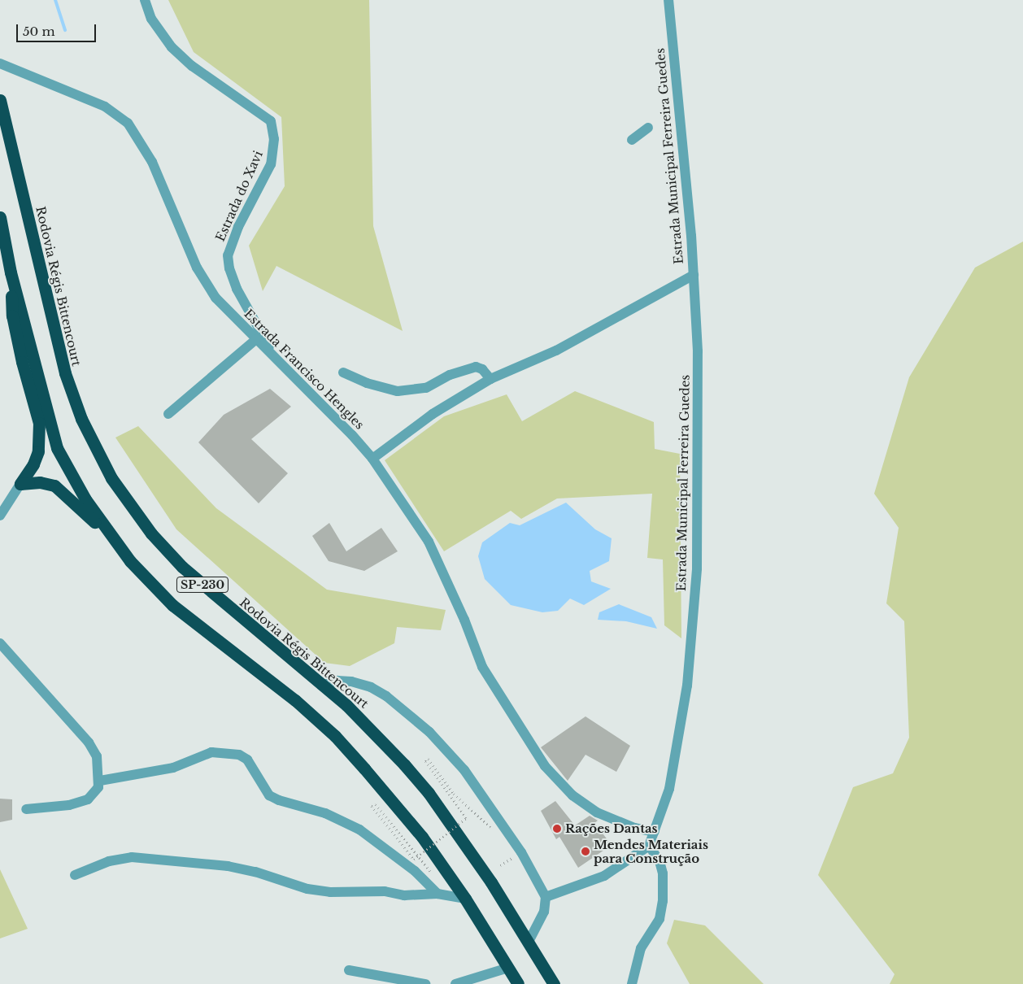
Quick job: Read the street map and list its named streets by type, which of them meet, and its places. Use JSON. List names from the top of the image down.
{
  "streets": {
    "highway": ["Rodovia Régis Bittencourt", "SP-230"],
    "street": ["Estrada Municipal Ferreira Guedes", "Estrada do Xavi", "Estrada Francisco Hengles"]
  },
  "crossings": [
    ["Estrada Municipal Ferreira Guedes", "Estrada Francisco Hengles"],
    ["Estrada do Xavi", "Estrada Francisco Hengles"]
  ],
  "places": ["Rações Dantas", "Mendes Materiais para Construção"],
  "scale_bar": "50 m"
}
